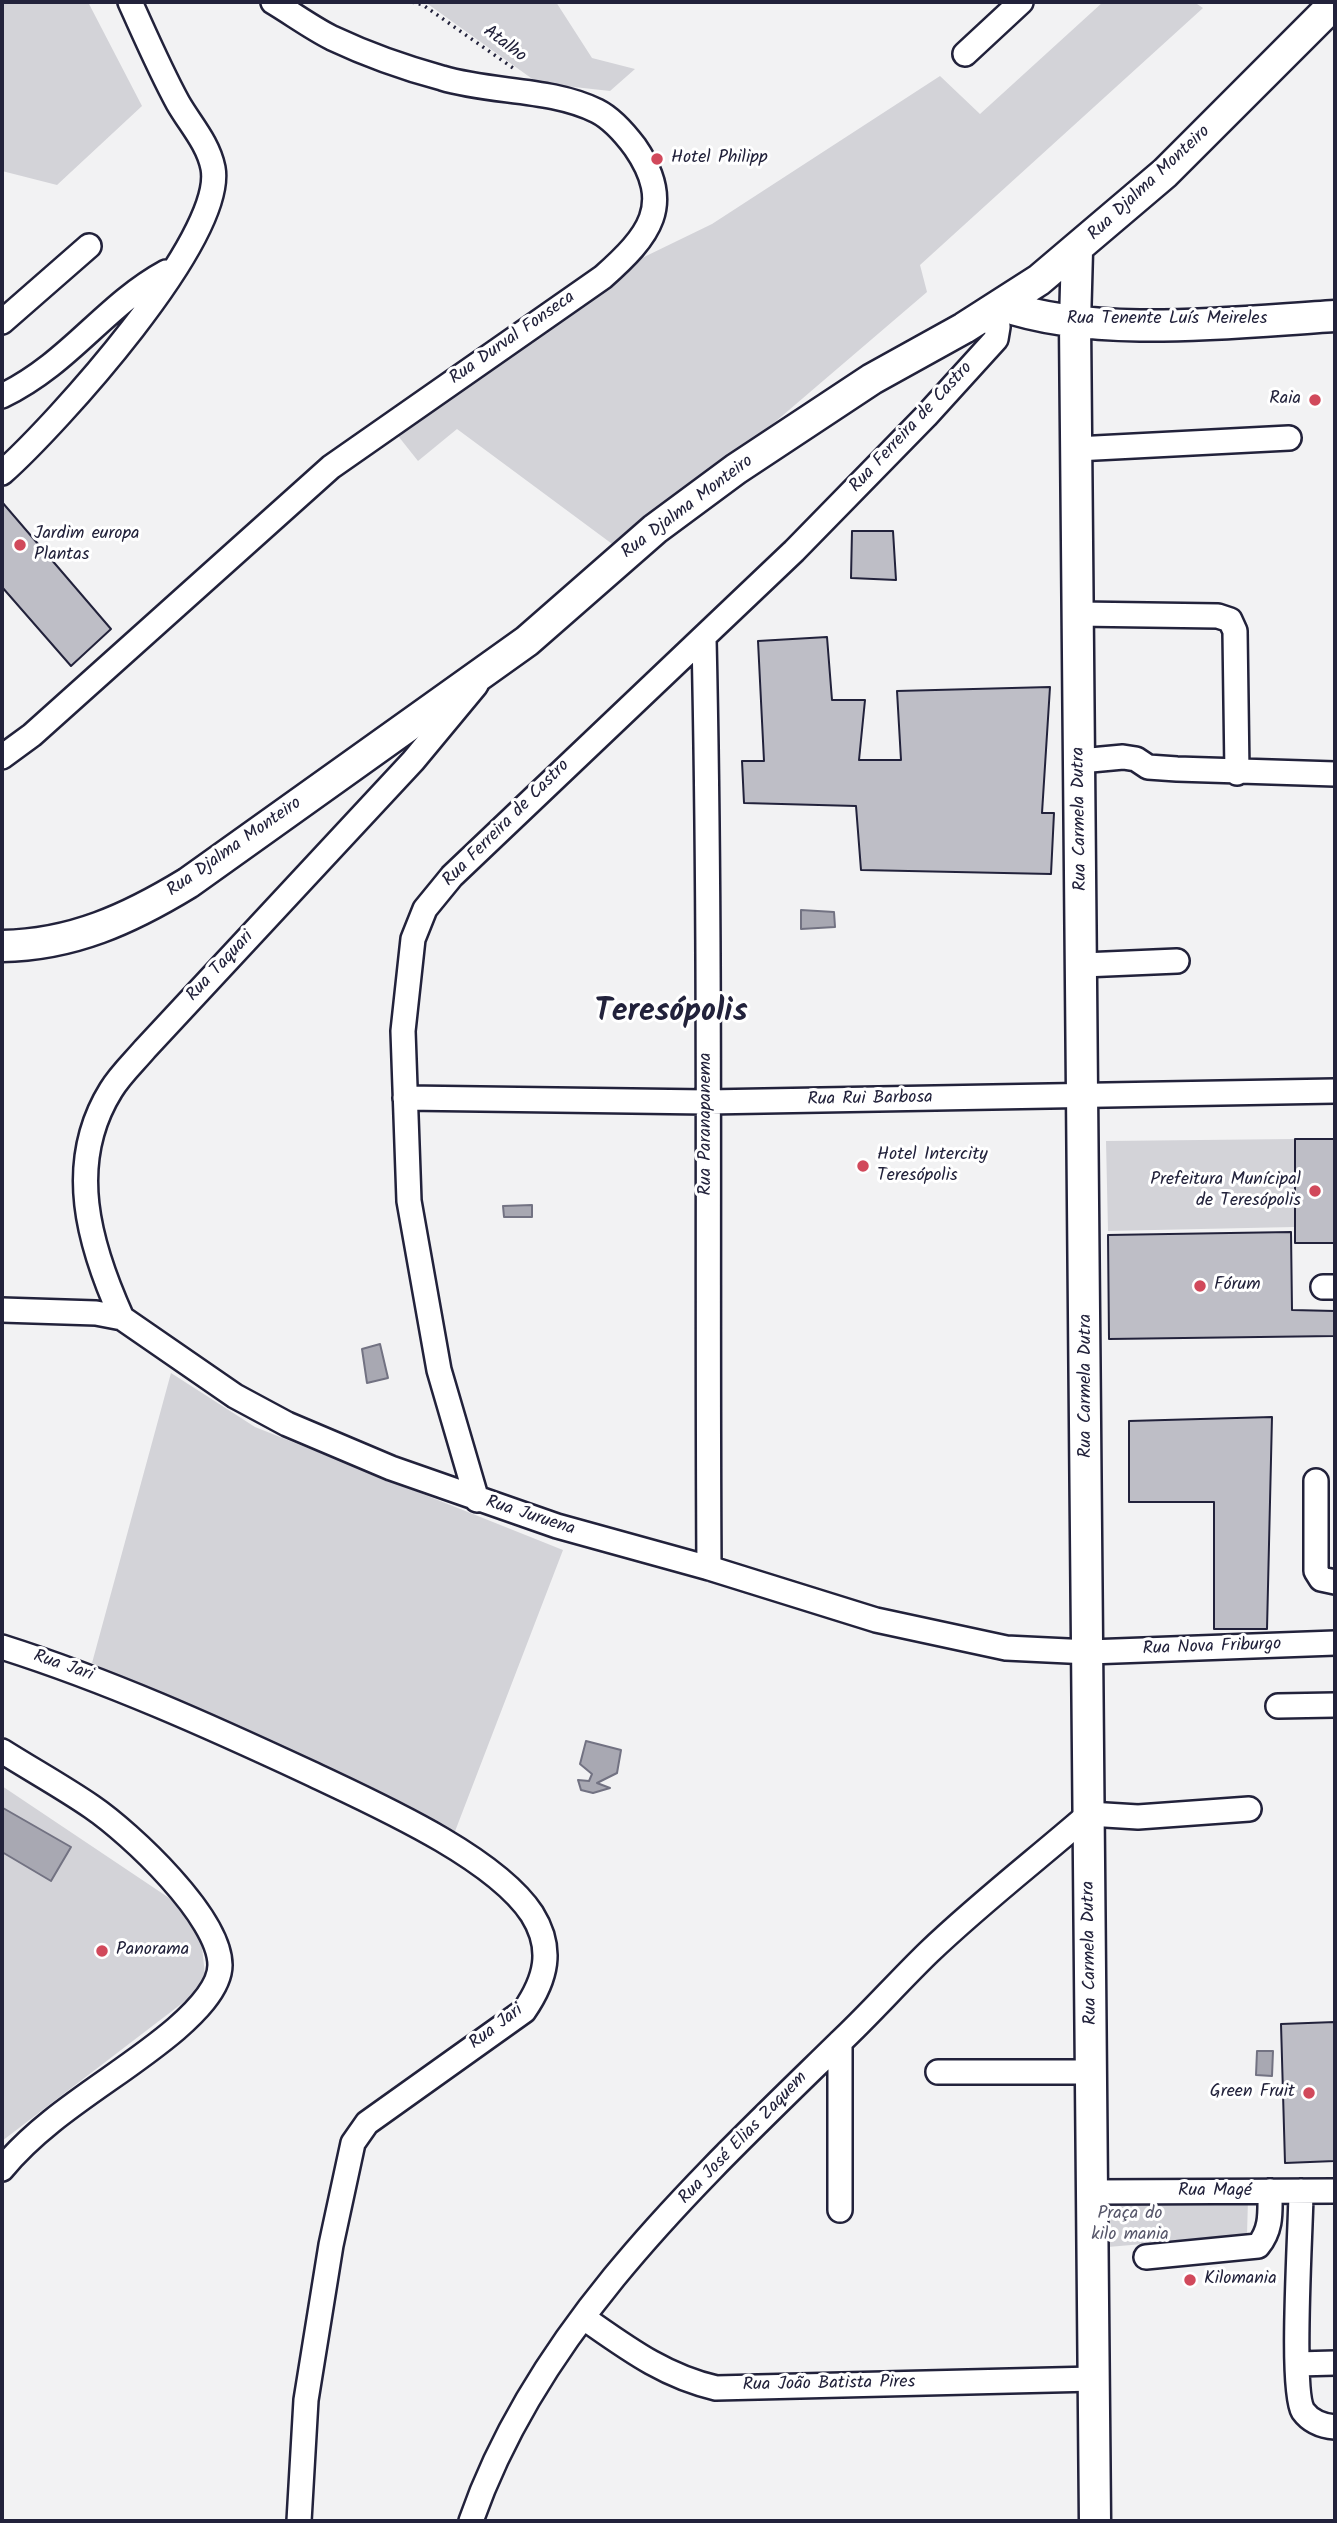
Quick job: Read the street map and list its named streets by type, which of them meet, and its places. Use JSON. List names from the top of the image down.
{
  "streets": {
    "main road": ["Rua Djalma Monteiro", "Rua Tenente Luís Meireles", "Rua Carmela Dutra"],
    "street": [
      "Rua Durval Fonseca",
      "Rua Ferreira de Castro",
      "Rua Taquari",
      "Rua Rui Barbosa",
      "Rua Paranapanema",
      "Rua Juruena",
      "Rua Nova Friburgo",
      "Rua Jari",
      "Rua José Elias Zaquem",
      "Rua Magé",
      "Rua João Batista Pires"
    ],
    "path": ["Atalho"]
  },
  "crossings": [
    ["Atalho", "Rua Durval Fonseca"],
    ["Rua Djalma Monteiro", "Rua Tenente Luís Meireles"],
    ["Rua Djalma Monteiro", "Rua Ferreira de Castro"],
    ["Rua Djalma Monteiro", "Rua Carmela Dutra"],
    ["Rua Djalma Monteiro", "Rua Taquari"],
    ["Rua Tenente Luís Meireles", "Rua Ferreira de Castro"],
    ["Rua Tenente Luís Meireles", "Rua Carmela Dutra"],
    ["Rua Ferreira de Castro", "Rua Rui Barbosa"],
    ["Rua Ferreira de Castro", "Rua Paranapanema"],
    ["Rua Ferreira de Castro", "Rua Juruena"],
    ["Rua Carmela Dutra", "Rua Rui Barbosa"],
    ["Rua Carmela Dutra", "Rua Juruena"],
    ["Rua Carmela Dutra", "Rua Nova Friburgo"],
    ["Rua Carmela Dutra", "Rua José Elias Zaquem"],
    ["Rua Carmela Dutra", "Rua Magé"],
    ["Rua Carmela Dutra", "Rua João Batista Pires"],
    ["Rua Taquari", "Rua Juruena"],
    ["Rua Rui Barbosa", "Rua Paranapanema"],
    ["Rua Paranapanema", "Rua Juruena"],
    ["Rua Juruena", "Rua Nova Friburgo"],
    ["Rua José Elias Zaquem", "Rua João Batista Pires"]
  ],
  "districts": ["Teresópolis"],
  "parks": ["Praça do kilo mania"],
  "places": [
    "Hotel Philipp",
    "Raia",
    "Jardim europa Plantas",
    "Hotel Intercity Teresópolis",
    "Prefeitura Munícipal de Teresópolis",
    "Fórum",
    "Panorama",
    "Green Fruit",
    "Kilomania"
  ]
}
